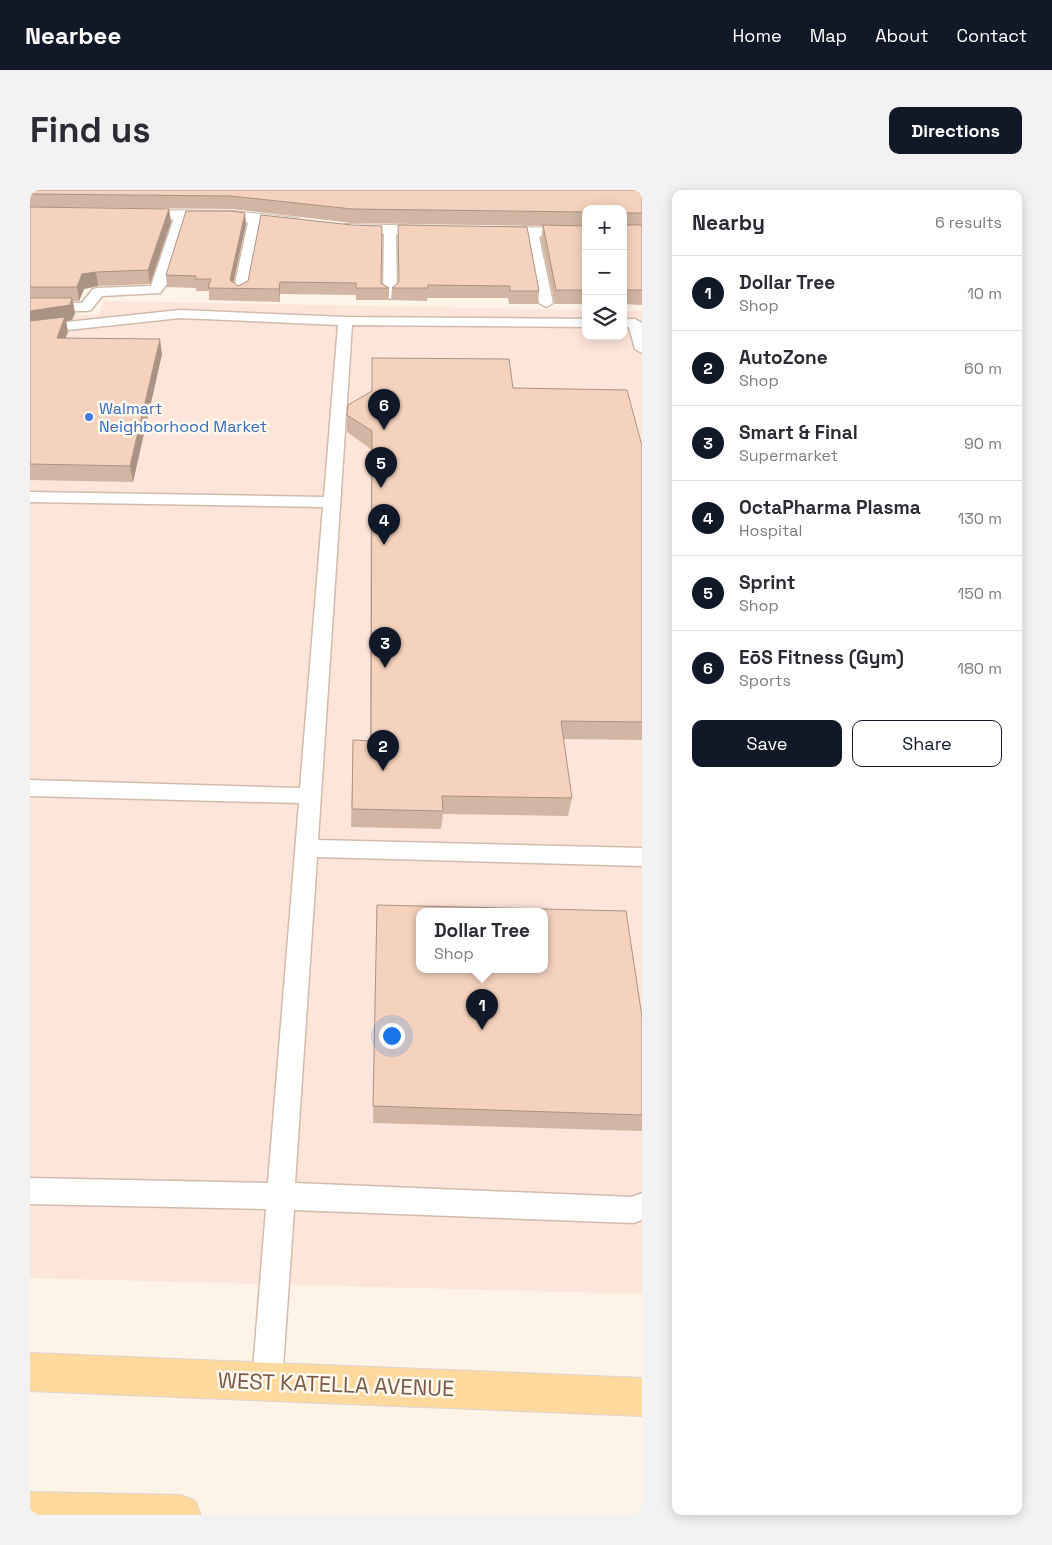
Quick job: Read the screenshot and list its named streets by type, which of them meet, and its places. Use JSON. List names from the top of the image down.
{
  "streets": {
    "main road": ["WEST KATELLA AVENUE"]
  },
  "places": ["Walmart Neighborhood Market"],
  "page": {
    "header": "Nearbee",
    "nav": [
      "Home",
      "Map",
      "About",
      "Contact"
    ],
    "buttons": [
      "Directions",
      ["Save", "Share"]
    ],
    "title": "Find us",
    "heading": ["Nearby", "6 results"],
    "map_buttons": ["+", "−"],
    "list": [
      {
        "mark": "1",
        "name": "Dollar Tree",
        "note": "Shop",
        "value": "10 m"
      },
      {
        "mark": "2",
        "name": "AutoZone",
        "note": "Shop",
        "value": "60 m"
      },
      {
        "mark": "3",
        "name": "Smart & Final",
        "note": "Supermarket",
        "value": "90 m"
      },
      {
        "mark": "4",
        "name": "OctaPharma Plasma",
        "note": "Hospital",
        "value": "130 m"
      },
      {
        "mark": "5",
        "name": "Sprint",
        "note": "Shop",
        "value": "150 m"
      },
      {
        "mark": "6",
        "name": "EōS Fitness (Gym)",
        "note": "Sports",
        "value": "180 m"
      }
    ],
    "pins": [
      "6",
      "5",
      "4",
      "3",
      "2",
      "1"
    ],
    "popup": ["Dollar Tree", "Shop"]
  }
}
